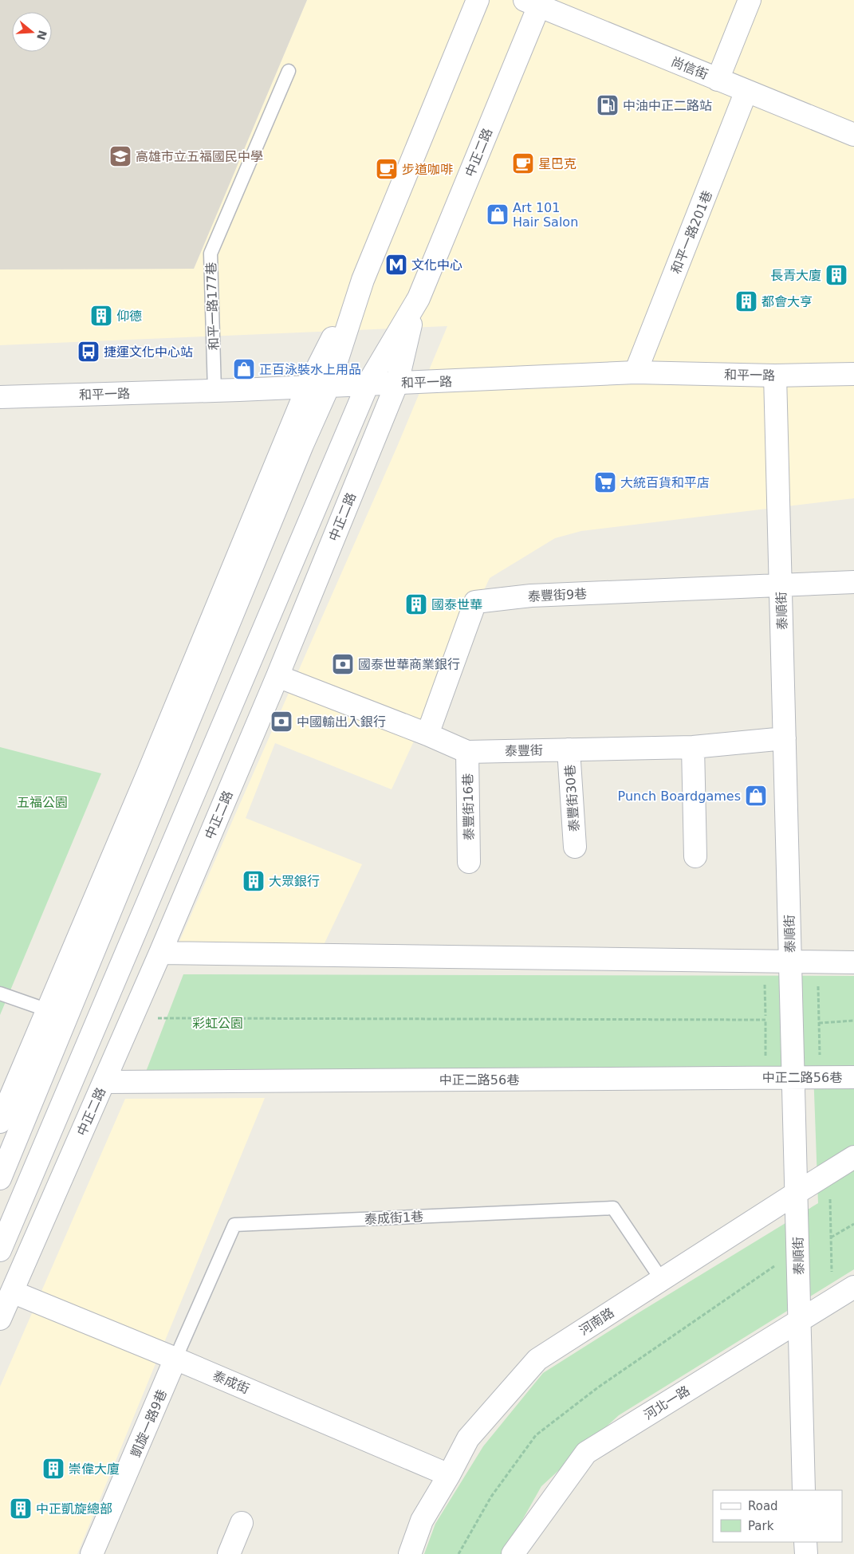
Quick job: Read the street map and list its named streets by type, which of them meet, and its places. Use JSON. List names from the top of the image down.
{
  "streets": {
    "street": [
      "尚信街",
      "中正二路",
      "和平一路201巷",
      "和平一路",
      "泰豐街9巷",
      "泰順街",
      "泰豐街",
      "泰豐街30巷",
      "泰豐街16巷",
      "中正二路56巷",
      "河南路",
      "泰成街",
      "河北一路",
      "凱旋一路9巷"
    ],
    "lane": ["和平一路177巷", "泰成街1巷"]
  },
  "crossings": [
    ["尚信街", "中正二路"],
    ["尚信街", "和平一路201巷"],
    ["中正二路", "和平一路"],
    ["中正二路", "泰豐街"],
    ["中正二路", "中正二路56巷"],
    ["中正二路", "泰成街"],
    ["和平一路201巷", "和平一路"],
    ["和平一路177巷", "和平一路"],
    ["和平一路", "泰順街"],
    ["泰豐街9巷", "泰順街"],
    ["泰豐街9巷", "泰豐街"],
    ["泰順街", "泰豐街"],
    ["泰順街", "中正二路56巷"],
    ["泰順街", "河南路"],
    ["泰順街", "河北一路"],
    ["泰豐街", "泰豐街30巷"],
    ["泰豐街", "泰豐街16巷"],
    ["泰成街1巷", "河南路"],
    ["泰成街1巷", "泰成街"],
    ["泰成街1巷", "凱旋一路9巷"],
    ["河南路", "泰成街"],
    ["泰成街", "凱旋一路9巷"]
  ],
  "parks": ["五福公園", "彩虹公園"],
  "places": {
    "fuel station": ["中油中正二路站"],
    "school or university": ["高雄市立五福國民中學"],
    "cafe": ["星巴克", "步道咖啡"],
    "shop": ["Art 101 Hair Salon", "正百泳裝水上用品", "Punch Boardgames"],
    "metro station": ["文化中心"],
    "building": [
      "長青大廈",
      "都會大亨",
      "仰德",
      "國泰世華",
      "大眾銀行",
      "崇偉大廈",
      "中正凱旋總部"
    ],
    "bus stop": ["捷運文化中心站"],
    "supermarket": ["大統百貨和平店"],
    "bank": ["國泰世華商業銀行", "中國輸出入銀行"]
  },
  "legend": ["Road", "Park"],
  "north": "right"
}
